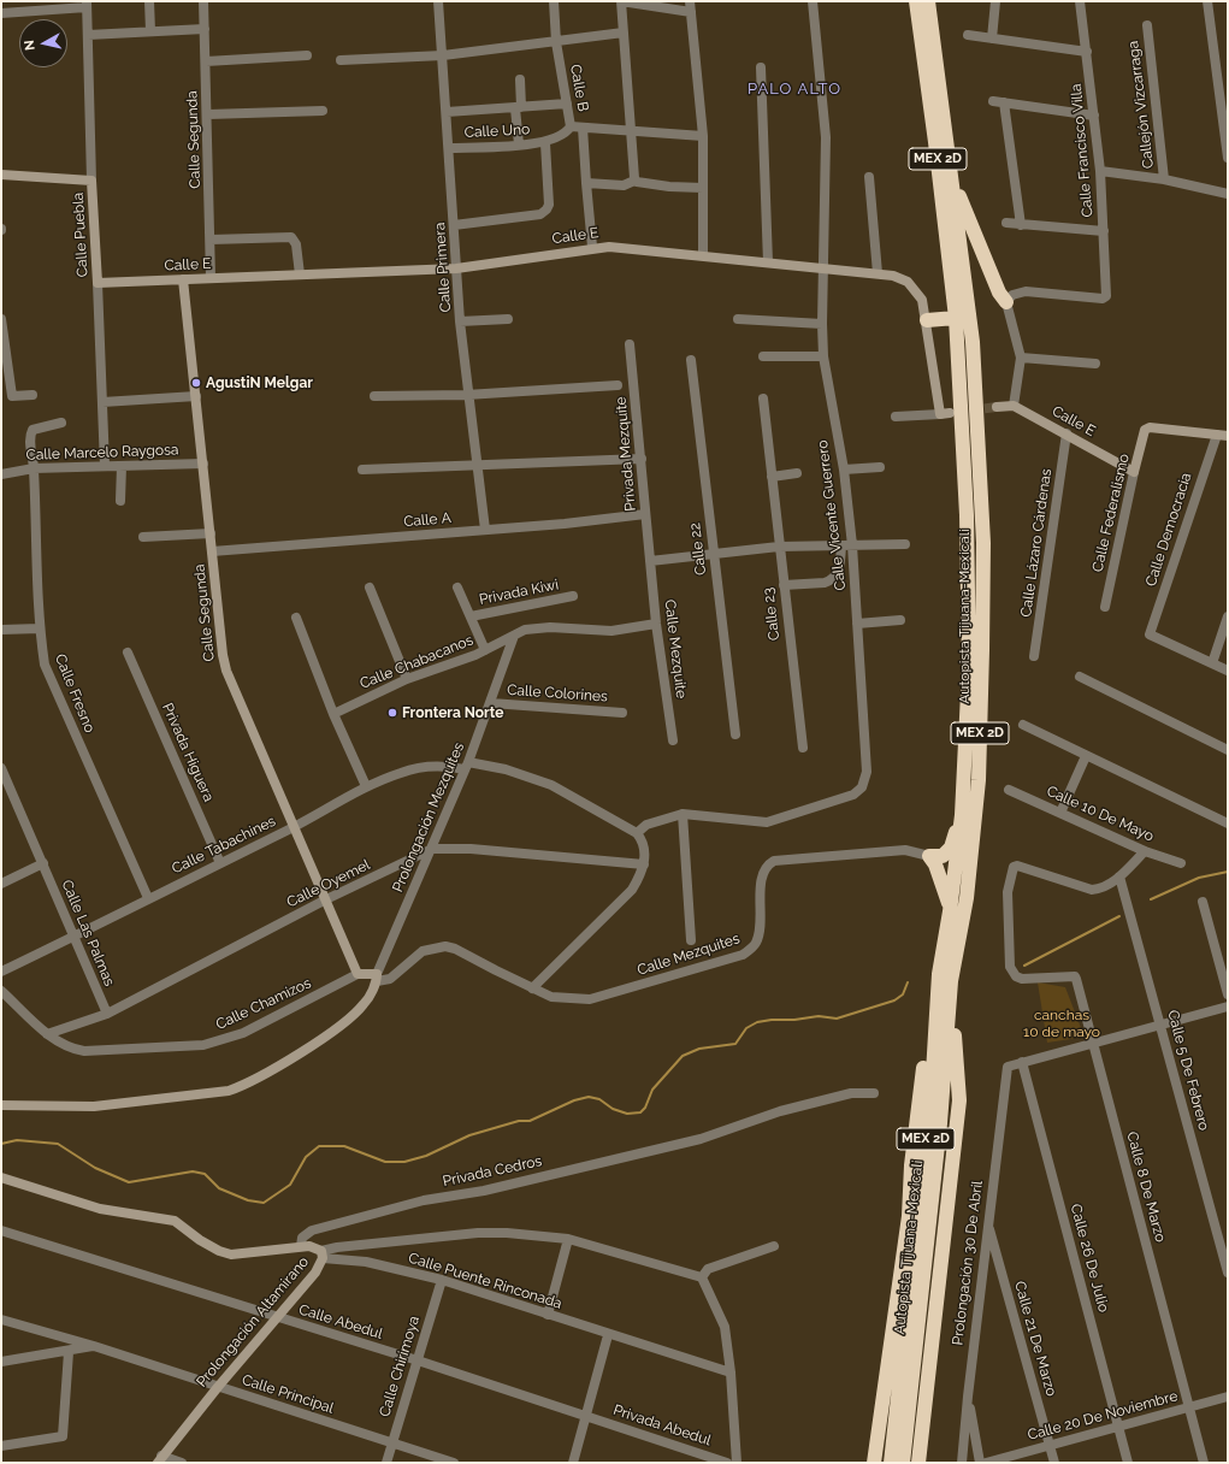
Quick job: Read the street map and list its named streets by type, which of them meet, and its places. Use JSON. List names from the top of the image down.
{
  "streets": {
    "highway": ["MEX 2D", "Autopista Tijuana-Mexicali"],
    "street": [
      "Calle B",
      "Callejón Vizcarraga",
      "Calle Uno",
      "Calle Segunda",
      "Calle Francisco Villa",
      "Calle Puebla",
      "Calle E",
      "Calle Primera",
      "Calle Marcelo Raygosa",
      "Privada Mezquite",
      "Calle Federalismo",
      "Calle Vicente Guerrero",
      "Calle A",
      "Calle Democracia",
      "Calle Lázaro Cárdenas",
      "Calle 22",
      "Privada Kiwi",
      "Calle 23",
      "Calle Mezquite",
      "Calle Chabacanos",
      "Calle Fresno",
      "Calle Colorines",
      "Privada Higuera",
      "Calle 10 De Mayo",
      "Prolongación Mezquites",
      "Calle Tabachines",
      "Calle Oyemel",
      "Calle Las Palmas",
      "Calle Mezquites",
      "Calle Chamizos",
      "Calle 5 De Febrero",
      "Privada Cedros",
      "Calle 8 De Marzo",
      "Calle 26 De Julio",
      "Prolongación 30 De Abril",
      "Calle Puente Rinconada",
      "Prolongación Altamirano",
      "Calle Abedul",
      "Calle 21 De Marzo",
      "Calle Chirimoya",
      "Calle Principal",
      "Calle 20 De Noviembre",
      "Privada Abedul"
    ]
  },
  "crossings": [
    ["Calle B", "Calle Uno"],
    ["Calle Uno", "Calle Primera"],
    ["Calle Segunda", "Calle E"],
    ["Calle Segunda", "Calle Marcelo Raygosa"],
    ["Calle Segunda", "Calle A"],
    ["Calle Segunda", "Calle Tabachines"],
    ["Calle Segunda", "Calle Oyemel"],
    ["Calle Segunda", "Calle Chamizos"],
    ["Calle Puebla", "Calle E"],
    ["Calle Puebla", "Calle Marcelo Raygosa"],
    ["Calle E", "Calle Primera"],
    ["Calle E", "Calle Federalismo"],
    ["Calle E", "Calle Vicente Guerrero"],
    ["Calle E", "Calle Lázaro Cárdenas"],
    ["Calle Primera", "Calle A"],
    ["Calle Marcelo Raygosa", "Calle Fresno"],
    ["Privada Mezquite", "Calle A"],
    ["Privada Mezquite", "Calle Mezquite"],
    ["Calle Federalismo", "Calle Democracia"],
    ["Calle Vicente Guerrero", "Calle Tabachines"],
    ["Calle Mezquite", "Calle Chabacanos"],
    ["Calle Chabacanos", "Prolongación Mezquites"],
    ["Calle Fresno", "Calle Tabachines"],
    ["Calle Colorines", "Prolongación Mezquites"],
    ["Privada Higuera", "Calle Tabachines"],
    ["Prolongación Mezquites", "Calle Tabachines"],
    ["Prolongación Mezquites", "Calle Oyemel"],
    ["Prolongación Mezquites", "Calle Mezquites"],
    ["Prolongación Mezquites", "Calle Chamizos"],
    ["Calle Tabachines", "Calle Las Palmas"],
    ["Calle Oyemel", "Calle Las Palmas"],
    ["Calle Oyemel", "Calle Chamizos"],
    ["Calle Mezquites", "Calle Chamizos"],
    ["Calle 5 De Febrero", "Calle 8 De Marzo"],
    ["Privada Cedros", "Calle Puente Rinconada"],
    ["Calle 8 De Marzo", "Calle 20 De Noviembre"],
    ["Calle 26 De Julio", "Prolongación 30 De Abril"],
    ["Calle 26 De Julio", "Calle 20 De Noviembre"],
    ["Prolongación 30 De Abril", "Calle 21 De Marzo"],
    ["Calle Puente Rinconada", "Prolongación Altamirano"],
    ["Calle Puente Rinconada", "Calle Chirimoya"],
    ["Prolongación Altamirano", "Calle Abedul"],
    ["Prolongación Altamirano", "Calle Principal"],
    ["Calle Abedul", "Calle Chirimoya"],
    ["Calle Abedul", "Privada Abedul"],
    ["Calle 21 De Marzo", "Calle 20 De Noviembre"],
    ["Calle Chirimoya", "Calle Principal"]
  ],
  "districts": ["PALO ALTO"],
  "parks": ["canchas 10 de mayo"],
  "places": ["AgustiN Melgar", "Frontera Norte"],
  "north": "left"
}
